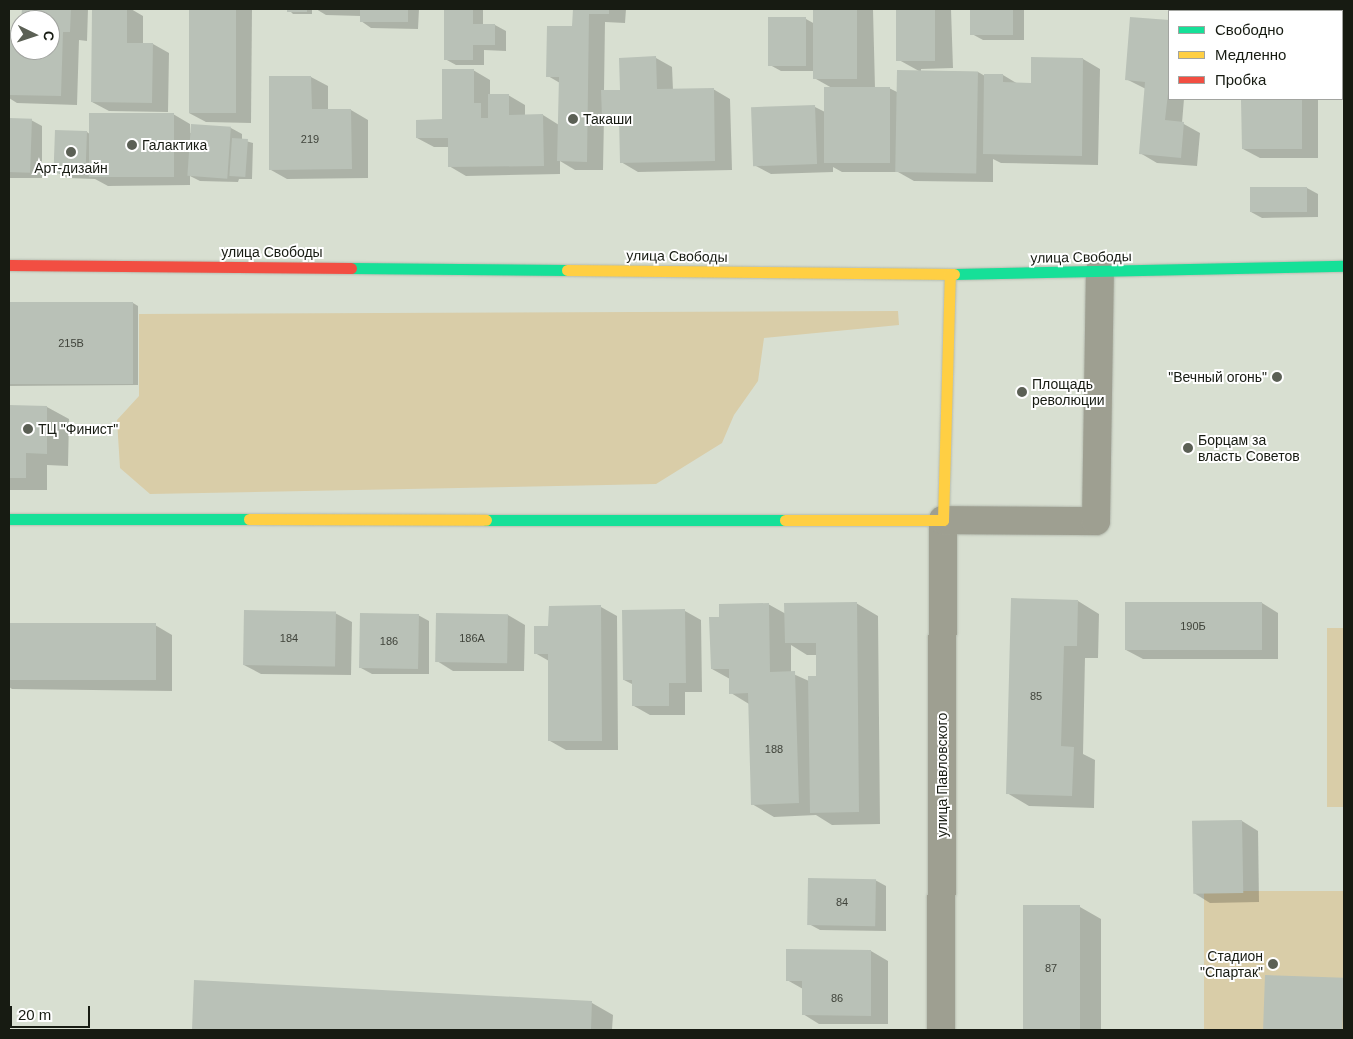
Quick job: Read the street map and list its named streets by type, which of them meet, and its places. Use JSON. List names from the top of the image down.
{
  "streets": {
    "main road": ["улица Свободы"],
    "street": ["улица Павловского"]
  },
  "places": [
    "Такаши",
    "Галактика",
    "Арт-дизайн",
    "\"Вечный огонь\"",
    "Площадь революции",
    "ТЦ \"Финист\"",
    "Борцам за власть Советов",
    "Стадион \"Спартак\""
  ],
  "house_numbers": [
    "219",
    "215В",
    "190Б",
    "184",
    "186А",
    "186",
    "85",
    "188",
    "84",
    "87",
    "86"
  ],
  "legend": ["Свободно", "Медленно", "Пробка"],
  "scale_bar": "20 m",
  "north": "right"
}
